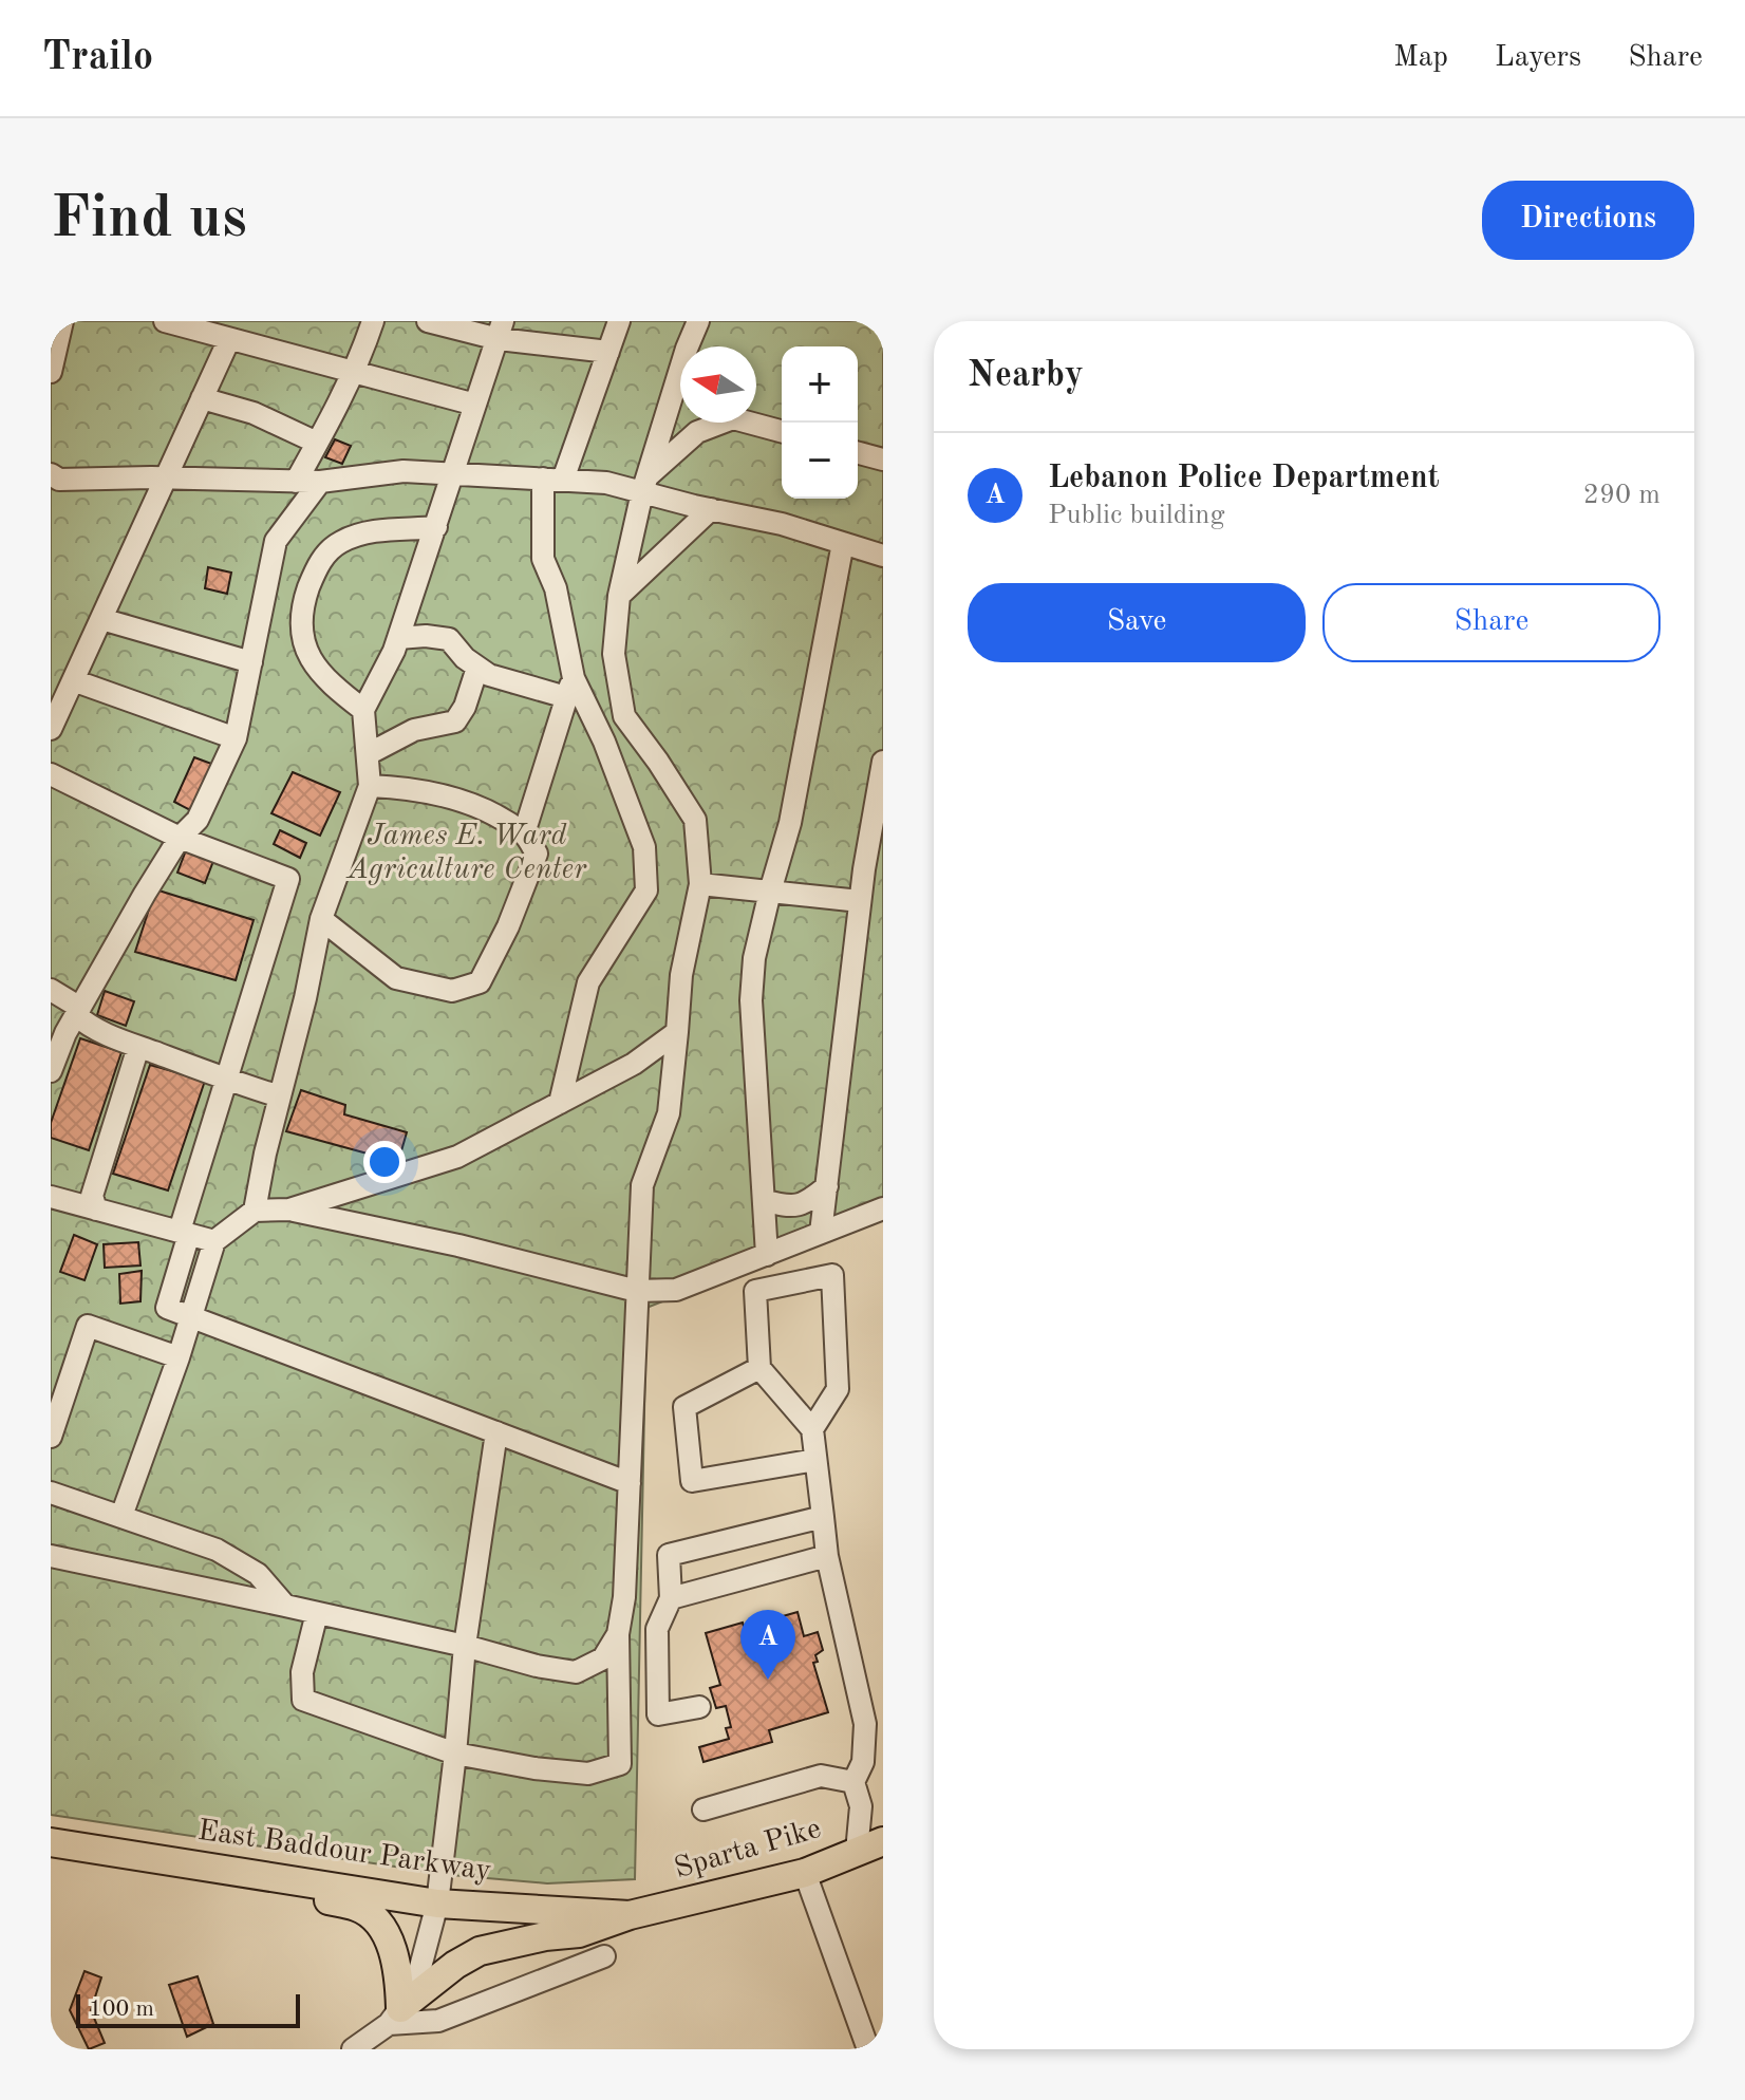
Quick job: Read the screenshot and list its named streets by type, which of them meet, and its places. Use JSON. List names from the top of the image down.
{
  "streets": {
    "main road": ["Sparta Pike", "East Baddour Parkway"]
  },
  "crossings": [
    ["Sparta Pike", "East Baddour Parkway"]
  ],
  "parks": ["James E. Ward Agriculture Center"],
  "scale_bar": "100 m",
  "north": "left",
  "page": {
    "header": "Trailo",
    "nav": ["Map", "Layers", "Share"],
    "buttons": [
      "Directions",
      ["Save", "Share"]
    ],
    "title": "Find us",
    "heading": "Nearby",
    "map_buttons": ["+", "−"],
    "list": [
      {
        "mark": "A",
        "name": "Lebanon Police Department",
        "note": "Public building",
        "value": "290 m"
      }
    ],
    "pins": "A",
    "scale": "100 m"
  }
}
